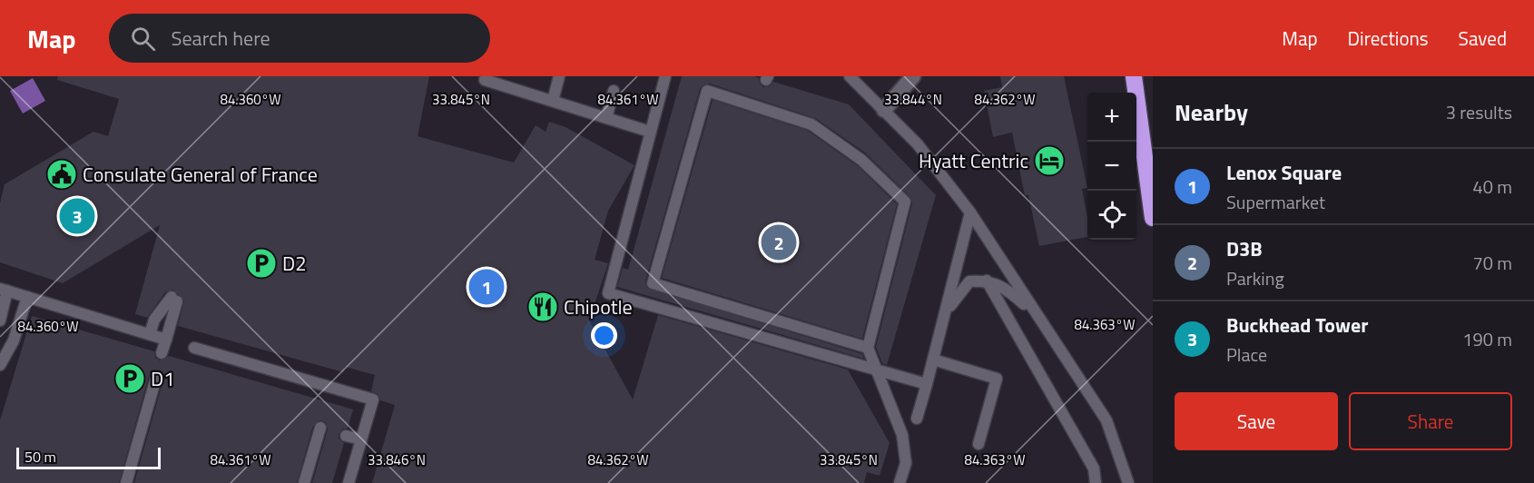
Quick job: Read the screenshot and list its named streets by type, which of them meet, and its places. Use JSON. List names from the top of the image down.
{
  "places": {
    "hotel": ["Hyatt Centric"],
    "public building": ["Consulate General of France"],
    "parking": ["D2", "D1"],
    "restaurant": ["Chipotle"]
  },
  "scale_bar": "50 m",
  "page": {
    "header": "Map",
    "search": "Search here",
    "nav": ["Map", "Directions", "Saved"],
    "heading": ["Nearby", "3 results"],
    "map_buttons": ["+", "−"],
    "list": [
      {
        "mark": "1",
        "name": "Lenox Square",
        "note": "Supermarket",
        "value": "40 m"
      },
      {
        "mark": "2",
        "name": "D3B",
        "note": "Parking",
        "value": "70 m"
      },
      {
        "mark": "3",
        "name": "Buckhead Tower",
        "note": "Place",
        "value": "190 m"
      }
    ],
    "pins": ["3", "2", "1"],
    "buttons": ["Save", "Share"],
    "scale": "50 m"
  },
  "coordinates": [
    "84.360°W",
    "33.845°N",
    "84.361°W",
    "33.844°N",
    "84.362°W",
    "84.363°W",
    "33.846°N"
  ]
}
